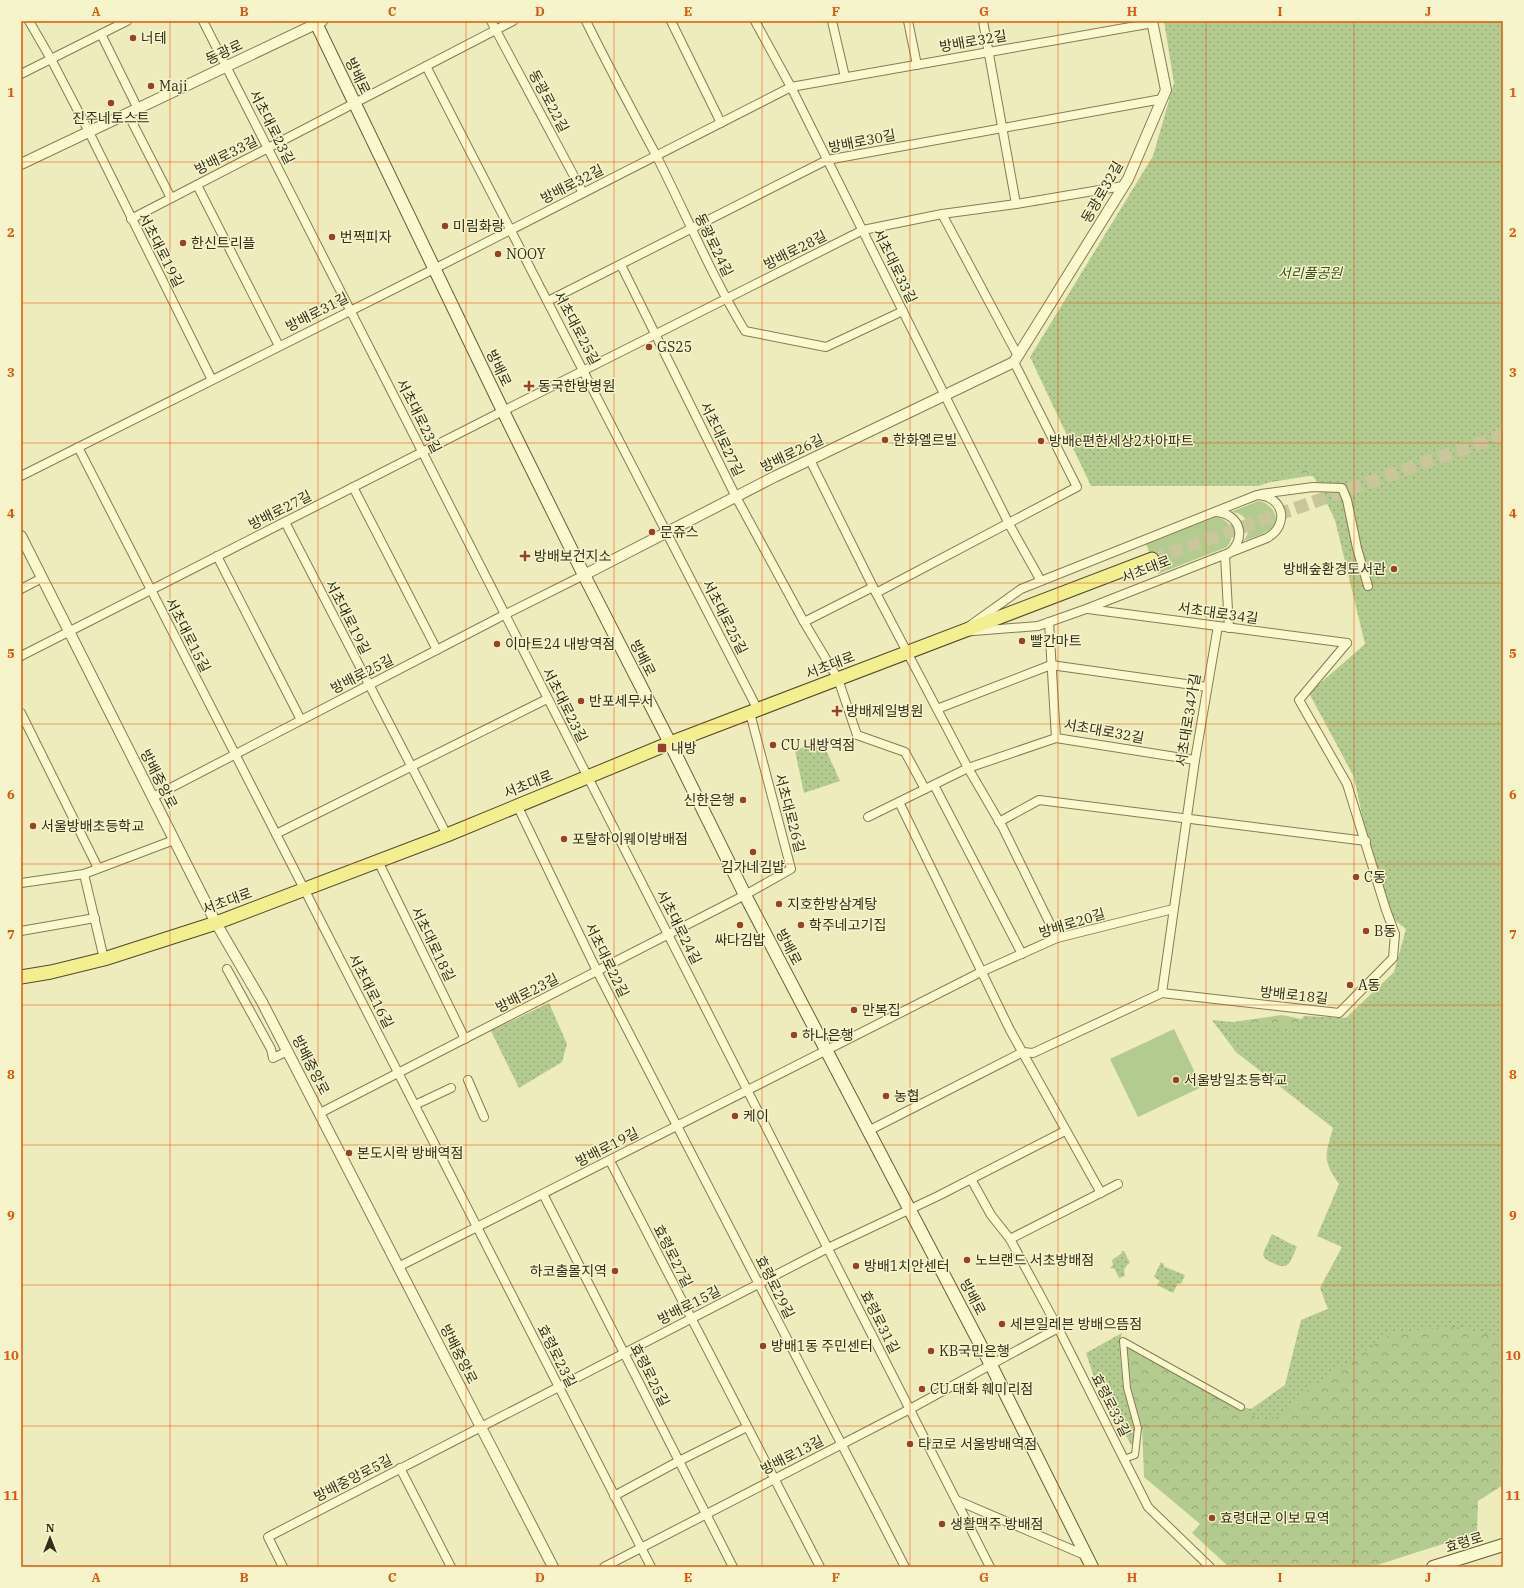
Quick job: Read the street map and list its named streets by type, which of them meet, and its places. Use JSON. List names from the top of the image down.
{
  "streets": {
    "main road": ["방배로", "서초대로", "효령로"],
    "street": [
      "방배로32길",
      "동광로",
      "동광로22길",
      "서초대로23길",
      "방배로30길",
      "방배로33길",
      "동광로32길",
      "동광로24길",
      "서초대로19길",
      "방배로28길",
      "서초대로33길",
      "방배로31길",
      "서초대로25길",
      "서초대로27길",
      "방배로26길",
      "방배로27길",
      "서초대로34길",
      "서초대로15길",
      "방배로25길",
      "서초대로34가길",
      "서초대로32길",
      "방배중앙로",
      "서초대로26길",
      "방배로20길",
      "서초대로24길",
      "서초대로18길",
      "서초대로22길",
      "서초대로16길",
      "방배로23길",
      "방배로18길",
      "방배로19길",
      "효령로27길",
      "효령로29길",
      "방배로15길",
      "효령로31길",
      "효령로23길",
      "효령로25길",
      "효령로33길",
      "방배로13길",
      "방배중앙로5길"
    ]
  },
  "crossings": [
    ["방배로32길", "방배로"],
    ["방배로32길", "동광로22길"],
    ["방배로32길", "동광로32길"],
    ["방배로32길", "동광로24길"],
    ["방배로32길", "서초대로33길"],
    ["방배로32길", "방배로31길"],
    ["방배로32길", "서초대로25길"],
    ["동광로", "방배로"],
    ["동광로", "서초대로23길"],
    ["동광로", "서초대로19길"],
    ["방배로", "방배로33길"],
    ["방배로", "방배로28길"],
    ["방배로", "방배로31길"],
    ["방배로", "방배로26길"],
    ["방배로", "방배로27길"],
    ["방배로", "서초대로"],
    ["방배로", "방배로25길"],
    ["방배로", "서초대로26길"],
    ["방배로", "방배로20길"],
    ["방배로", "방배로23길"],
    ["방배로", "방배로19길"],
    ["방배로", "방배로15길"],
    ["방배로", "방배로13길"],
    ["동광로22길", "방배로33길"],
    ["서초대로23길", "방배로33길"],
    ["서초대로23길", "방배로31길"],
    ["서초대로23길", "방배로27길"],
    ["서초대로23길", "서초대로"],
    ["서초대로23길", "방배로25길"],
    ["서초대로23길", "서초대로24길"],
    ["방배로30길", "동광로32길"],
    ["방배로30길", "동광로24길"],
    ["방배로30길", "서초대로33길"],
    ["방배로30길", "서초대로25길"],
    ["방배로30길", "서초대로27길"],
    ["방배로33길", "서초대로19길"],
    ["방배로33길", "서초대로25길"],
    ["동광로32길", "방배로28길"],
    ["동광로32길", "방배로26길"],
    ["동광로24길", "방배로28길"],
    ["동광로24길", "서초대로33길"],
    ["서초대로19길", "방배로31길"],
    ["서초대로19길", "방배로27길"],
    ["서초대로19길", "서초대로"],
    ["서초대로19길", "방배로25길"],
    ["방배로28길", "서초대로33길"],
    ["방배로28길", "서초대로25길"],
    ["방배로28길", "서초대로27길"],
    ["방배로28길", "방배로27길"],
    ["서초대로33길", "방배로26길"],
    ["서초대로33길", "서초대로"],
    ["방배로31길", "서초대로15길"],
    ["서초대로25길", "방배로26길"],
    ["서초대로25길", "서초대로"],
    ["서초대로25길", "서초대로26길"],
    ["서초대로27길", "방배로26길"],
    ["서초대로27길", "서초대로"],
    ["방배로26길", "방배로25길"],
    ["방배로27길", "서초대로15길"],
    ["방배로27길", "방배중앙로"],
    ["서초대로", "서초대로34길"],
    ["서초대로", "서초대로15길"],
    ["서초대로", "서초대로32길"],
    ["서초대로", "방배중앙로"],
    ["서초대로", "서초대로26길"],
    ["서초대로", "서초대로24길"],
    ["서초대로", "서초대로18길"],
    ["서초대로", "서초대로22길"],
    ["서초대로", "서초대로16길"],
    ["서초대로34길", "서초대로34가길"],
    ["서초대로34길", "방배로18길"],
    ["서초대로15길", "방배로25길"],
    ["서초대로15길", "서초대로16길"],
    ["방배로25길", "방배중앙로"],
    ["서초대로34가길", "서초대로32길"],
    ["서초대로34가길", "방배로20길"],
    ["서초대로34가길", "방배로18길"],
    ["방배중앙로", "방배로23길"],
    ["방배중앙로", "방배로19길"],
    ["방배중앙로", "방배로15길"],
    ["방배중앙로", "방배중앙로5길"],
    ["서초대로26길", "방배로23길"],
    ["방배로20길", "방배로19길"],
    ["서초대로24길", "방배로23길"],
    ["서초대로24길", "방배로19길"],
    ["서초대로24길", "효령로31길"],
    ["서초대로18길", "방배로23길"],
    ["서초대로22길", "방배로23길"],
    ["서초대로22길", "방배로19길"],
    ["서초대로22길", "효령로29길"],
    ["서초대로16길", "방배로23길"],
    ["서초대로16길", "방배로19길"],
    ["서초대로16길", "효령로23길"],
    ["방배로19길", "효령로27길"],
    ["방배로19길", "효령로29길"],
    ["방배로19길", "효령로31길"],
    ["방배로19길", "효령로23길"],
    ["방배로19길", "효령로25길"],
    ["효령로27길", "방배로15길"],
    ["효령로27길", "방배로13길"],
    ["효령로29길", "방배로15길"],
    ["효령로29길", "방배로13길"],
    ["방배로15길", "효령로31길"],
    ["방배로15길", "효령로23길"],
    ["방배로15길", "효령로25길"],
    ["방배로15길", "효령로33길"],
    ["방배로15길", "방배중앙로5길"],
    ["효령로31길", "방배로13길"],
    ["효령로23길", "방배로13길"],
    ["효령로25길", "방배로13길"]
  ],
  "parks": ["서리풀공원"],
  "places": {
    "other": [
      "너테",
      "Maji",
      "진주네토스트",
      "미림화랑",
      "번쩍피자",
      "한신트리플",
      "NOOY",
      "GS25",
      "한화엘르빌",
      "방배e편한세상2차아파트",
      "문쥬스",
      "방배숲환경도서관",
      "빨간마트",
      "이마트24 내방역점",
      "반포세무서",
      "CU 내방역점",
      "신한은행",
      "서울방배초등학교",
      "포탈하이웨이방배점",
      "김가네김밥",
      "C동",
      "지호한방삼계탕",
      "싸다김밥",
      "학주네고기집",
      "B동",
      "A동",
      "만복집",
      "하나은행",
      "서울방일초등학교",
      "농협",
      "케이",
      "본도시락 방배역점",
      "노브랜드 서초방배점",
      "방배1치안센터",
      "하코출몰지역",
      "세븐일레븐 방배으뜸점",
      "방배1동 주민센터",
      "KB국민은행",
      "CU 대화 훼미리점",
      "타코로 서울방배역점",
      "효령대군 이보 묘역",
      "생활맥주 방배점"
    ],
    "health": ["동국한방병원", "방배보건지소", "방배제일병원"],
    "transit": ["내방"]
  },
  "north": "top",
  "grid": {
    "columns": [
      "A",
      "B",
      "C",
      "D",
      "E",
      "F",
      "G",
      "H",
      "I",
      "J"
    ],
    "rows": [
      "1",
      "2",
      "3",
      "4",
      "5",
      "6",
      "7",
      "8",
      "9",
      "10",
      "11"
    ]
  }
}
